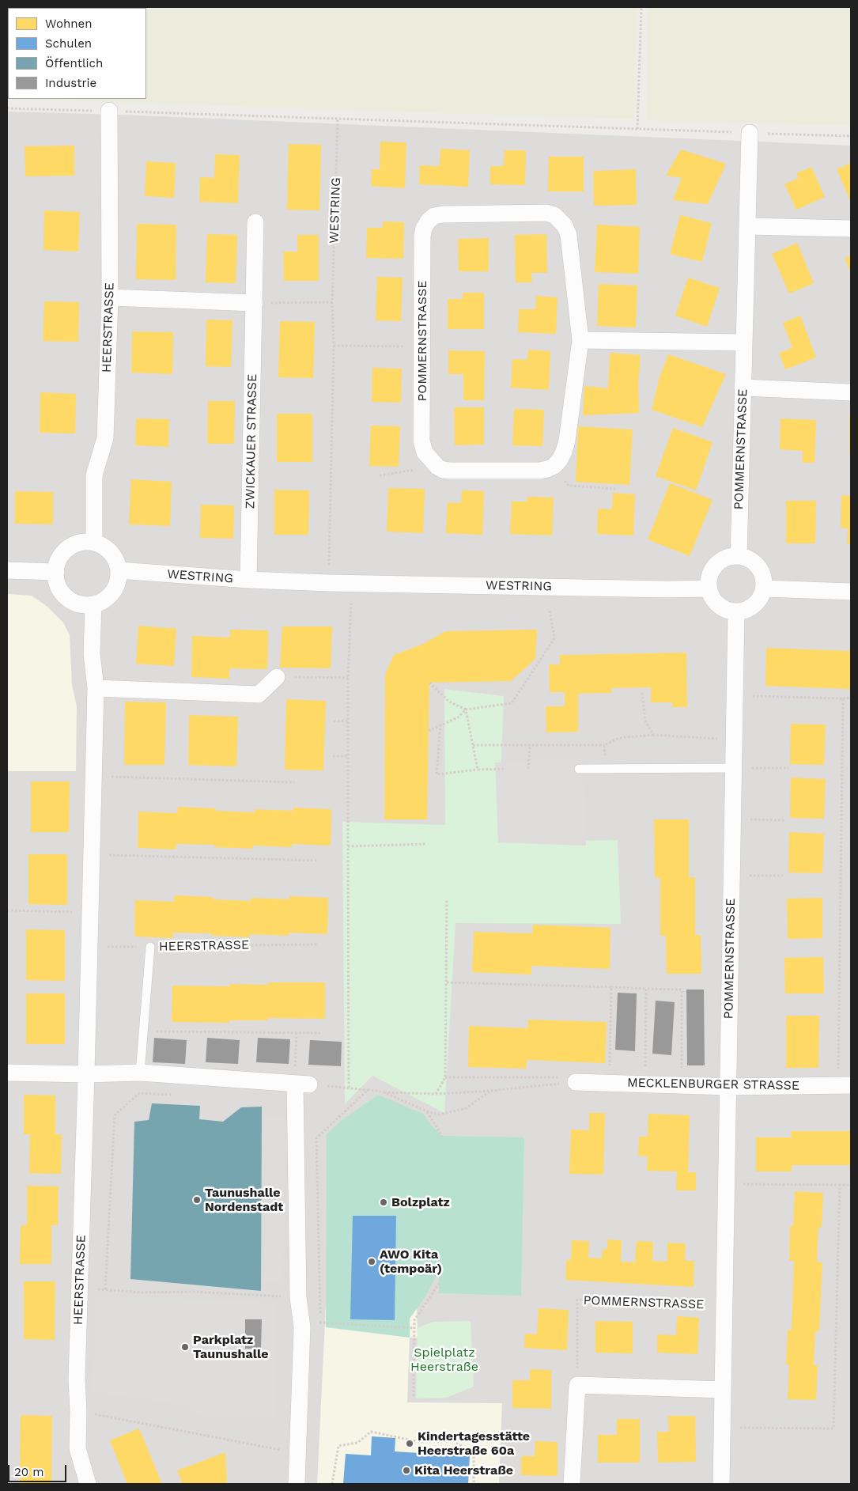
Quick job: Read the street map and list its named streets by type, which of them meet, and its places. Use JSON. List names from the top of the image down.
{
  "streets": {
    "street": [
      "WESTRING",
      "HEERSTRASSE",
      "POMMERNSTRASSE",
      "ZWICKAUER STRASSE",
      "MECKLENBURGER STRASSE"
    ]
  },
  "crossings": [
    ["WESTRING", "HEERSTRASSE"],
    ["WESTRING", "POMMERNSTRASSE"],
    ["WESTRING", "ZWICKAUER STRASSE"],
    ["POMMERNSTRASSE", "MECKLENBURGER STRASSE"]
  ],
  "parks": ["Spielplatz Heerstraße"],
  "places": [
    "Taunushalle Nordenstadt",
    "Bolzplatz",
    "AWO Kita (tempoär)",
    "Parkplatz Taunushalle",
    "Kindertagesstätte Heerstraße 60a",
    "Kita Heerstraße"
  ],
  "legend": [
    "Wohnen",
    "Schulen",
    "Öffentlich",
    "Industrie"
  ],
  "scale_bar": "20 m"
}
